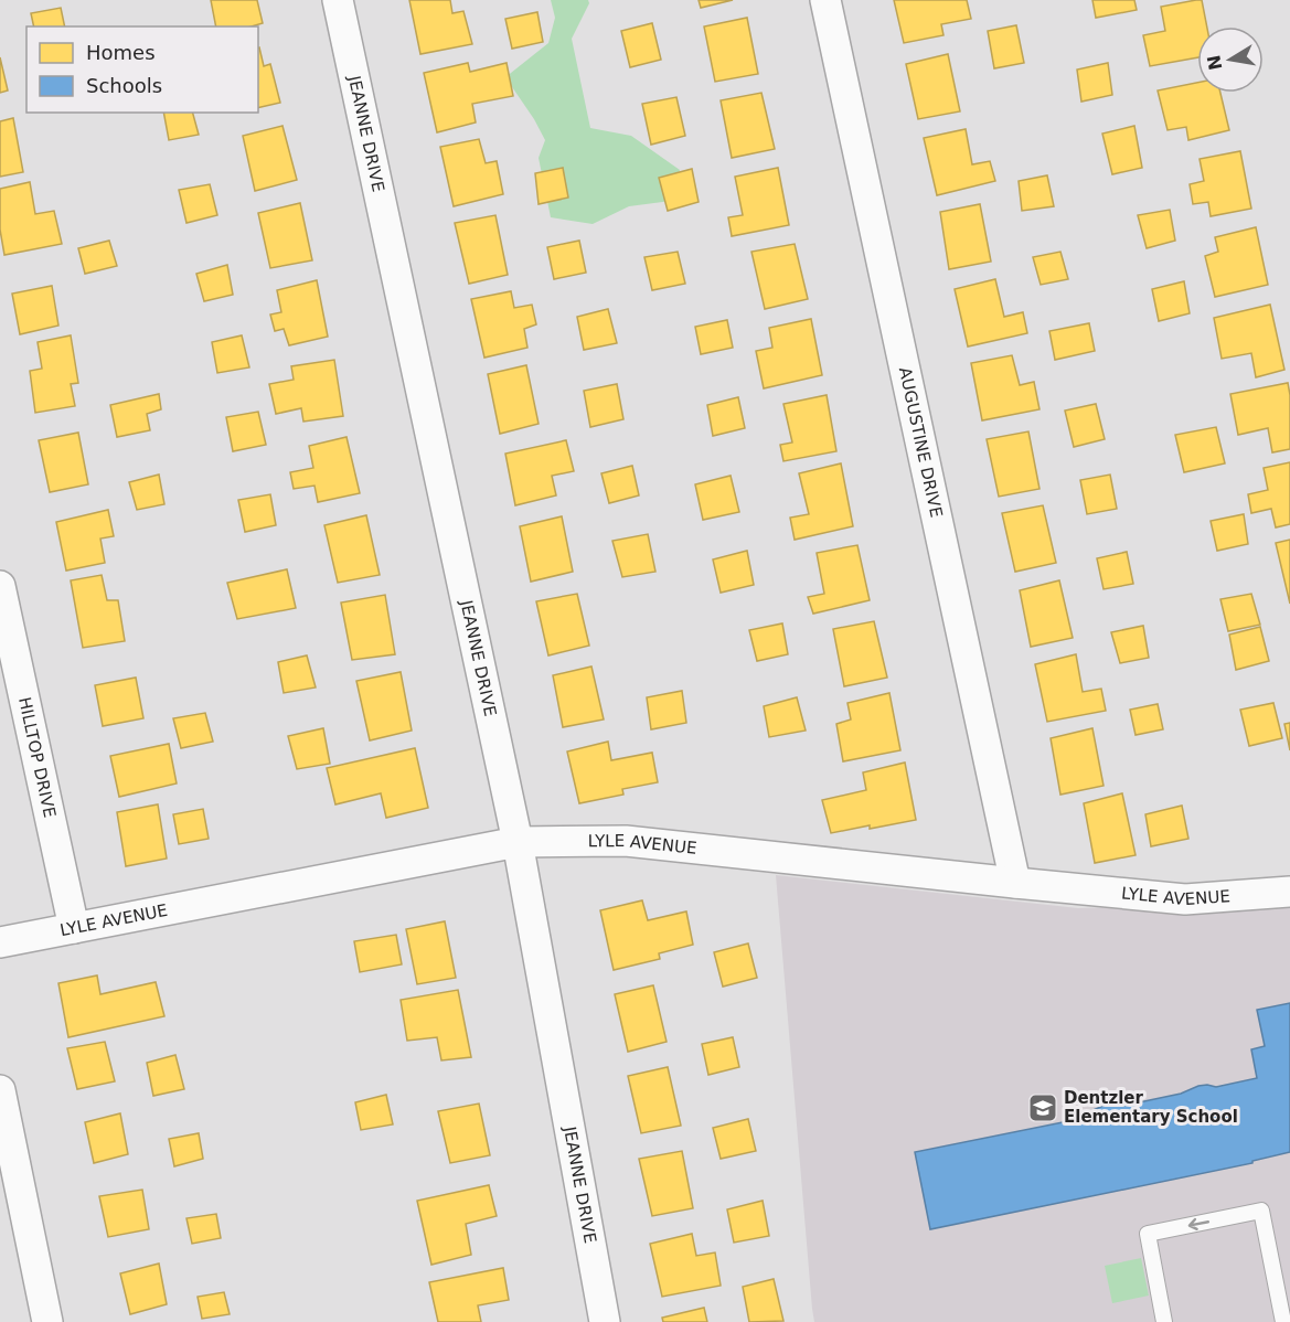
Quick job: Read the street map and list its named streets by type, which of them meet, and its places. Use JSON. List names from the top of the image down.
{
  "streets": {
    "street": [
      "JEANNE DRIVE",
      "AUGUSTINE DRIVE",
      "HILLTOP DRIVE",
      "LYLE AVENUE"
    ]
  },
  "crossings": [
    ["JEANNE DRIVE", "LYLE AVENUE"],
    ["AUGUSTINE DRIVE", "LYLE AVENUE"],
    ["HILLTOP DRIVE", "LYLE AVENUE"]
  ],
  "places": {
    "school or university": ["Dentzler Elementary School"]
  },
  "legend": ["Homes", "Schools"],
  "north": "left"
}
